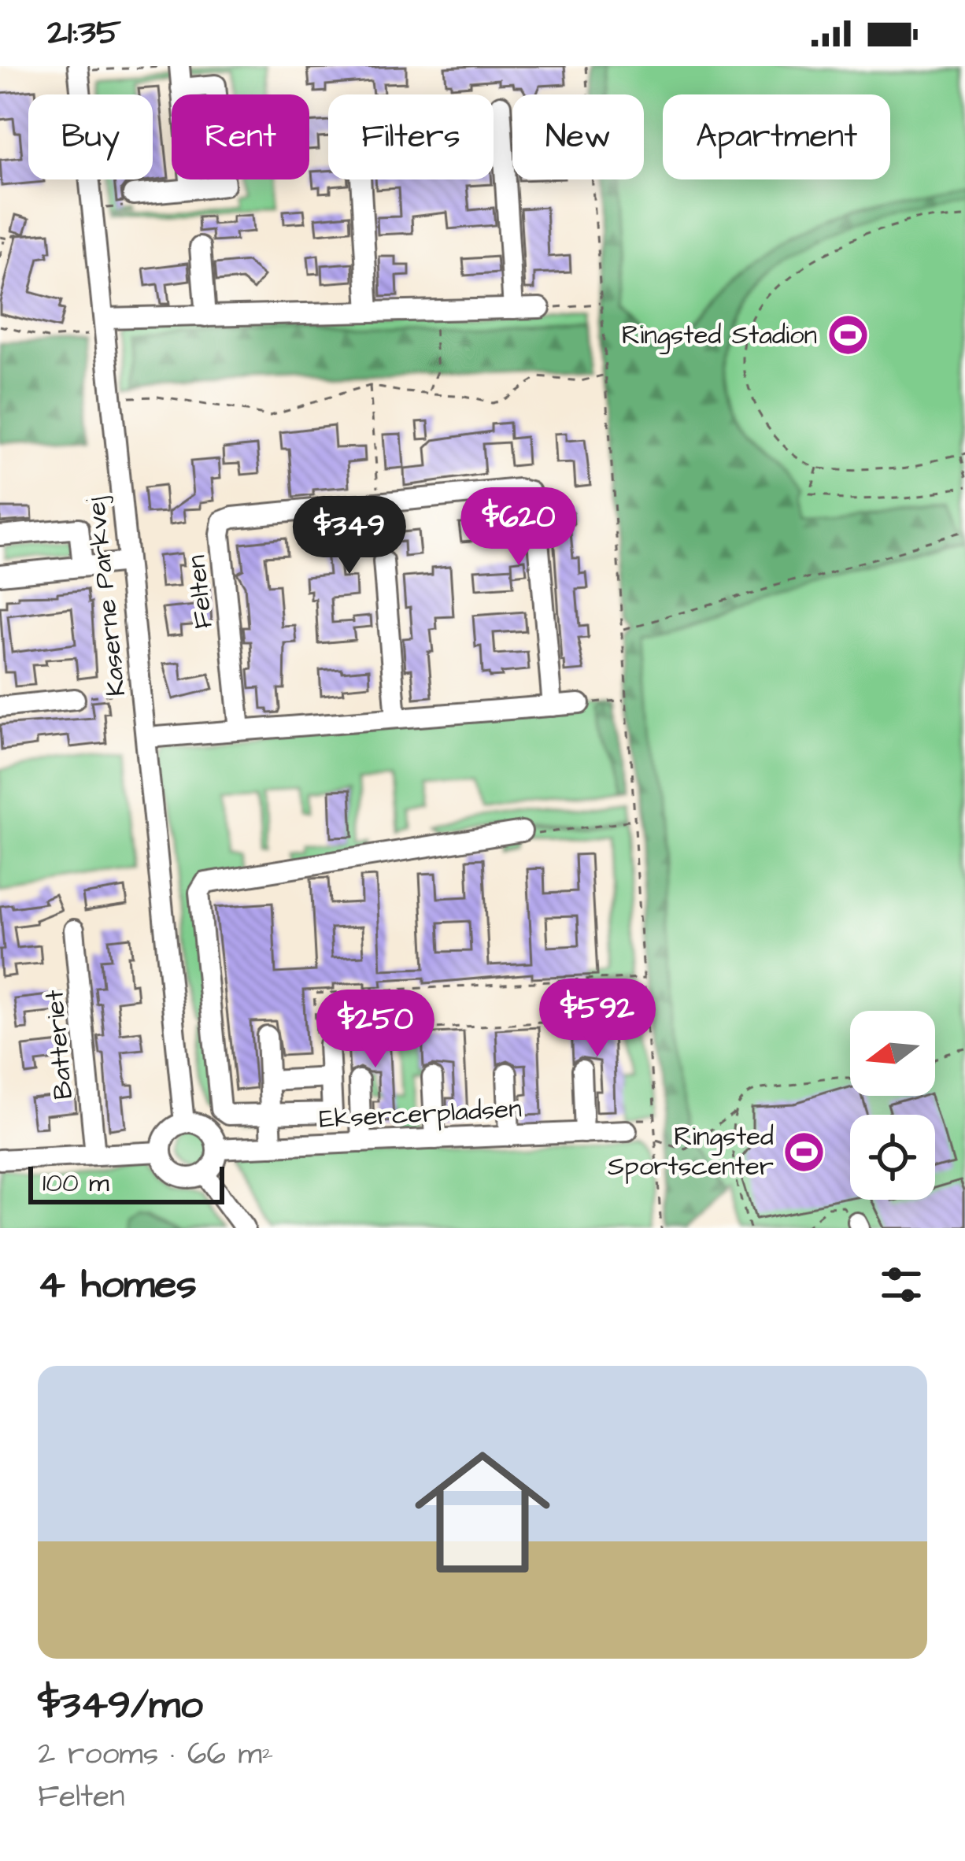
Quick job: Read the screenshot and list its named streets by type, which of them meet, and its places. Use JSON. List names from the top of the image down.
{
  "streets": {
    "street": [
      "Felten",
      "Kaserne Parkvej",
      "Batteriet",
      "Eksercerpladsen"
    ]
  },
  "crossings": [
    ["Kaserne Parkvej", "Eksercerpladsen"]
  ],
  "places": {
    "sports": ["Ringsted Stadion", "Ringsted Sportscenter"]
  },
  "scale_bar": "100 m",
  "north": "left",
  "page": {
    "status": "21:35",
    "chip": [
      "Buy",
      "Rent",
      "Filters",
      "New",
      "Apartment"
    ],
    "price": [
      "$620",
      "$349",
      "$592",
      "$250"
    ],
    "scale": "100 m",
    "heading": "4 homes",
    "list": [
      {
        "name": "$349/mo",
        "note": "2 rooms · 66 m² · Felten"
      }
    ]
  }
}
